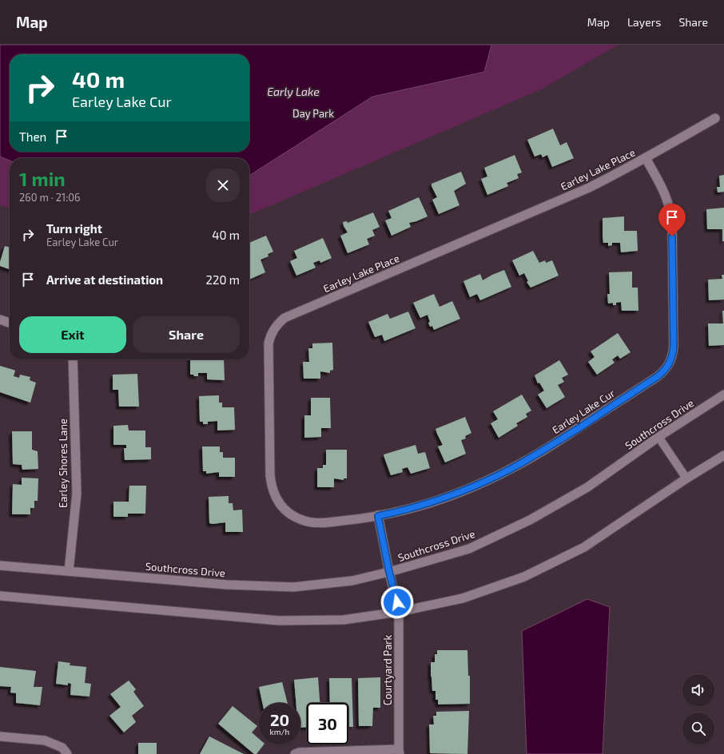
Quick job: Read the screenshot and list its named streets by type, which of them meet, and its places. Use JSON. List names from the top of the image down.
{
  "streets": {
    "street": [
      "Earley Lake Place",
      "Earley Lake Cur",
      "Southcross Drive",
      "Earley Shores Lane",
      "Courtyard Park"
    ]
  },
  "crossings": [
    ["Earley Lake Place", "Earley Lake Cur"],
    ["Southcross Drive", "Earley Shores Lane"],
    ["Southcross Drive", "Courtyard Park"]
  ],
  "water": ["Early Lake"],
  "parks": ["Day Park"],
  "page": {
    "header": "Map",
    "nav": ["Map", "Layers", "Share"],
    "turn": ["40 m", "Earley Lake Cur"],
    "then": "Then",
    "heading": ["1 min", "260 m · 21:06"],
    "list": [
      {
        "name": "Turn right",
        "note": "Earley Lake Cur",
        "value": "40 m"
      },
      {
        "name": "Arrive at destination",
        "value": "220 m"
      }
    ],
    "buttons": ["Exit", "Share"],
    "speed": "20 km/h",
    "limit": "30"
  }
}
